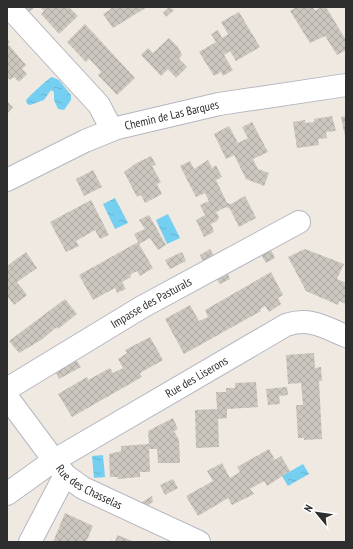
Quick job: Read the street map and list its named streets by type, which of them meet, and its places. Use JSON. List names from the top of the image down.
{
  "streets": {
    "street": [
      "Chemin de Las Barques",
      "Impasse des Pasturals",
      "Rue des Liserons",
      "Rue des Chasselas"
    ]
  },
  "crossings": [
    ["Rue des Liserons", "Rue des Chasselas"]
  ],
  "north": "top left"
}
